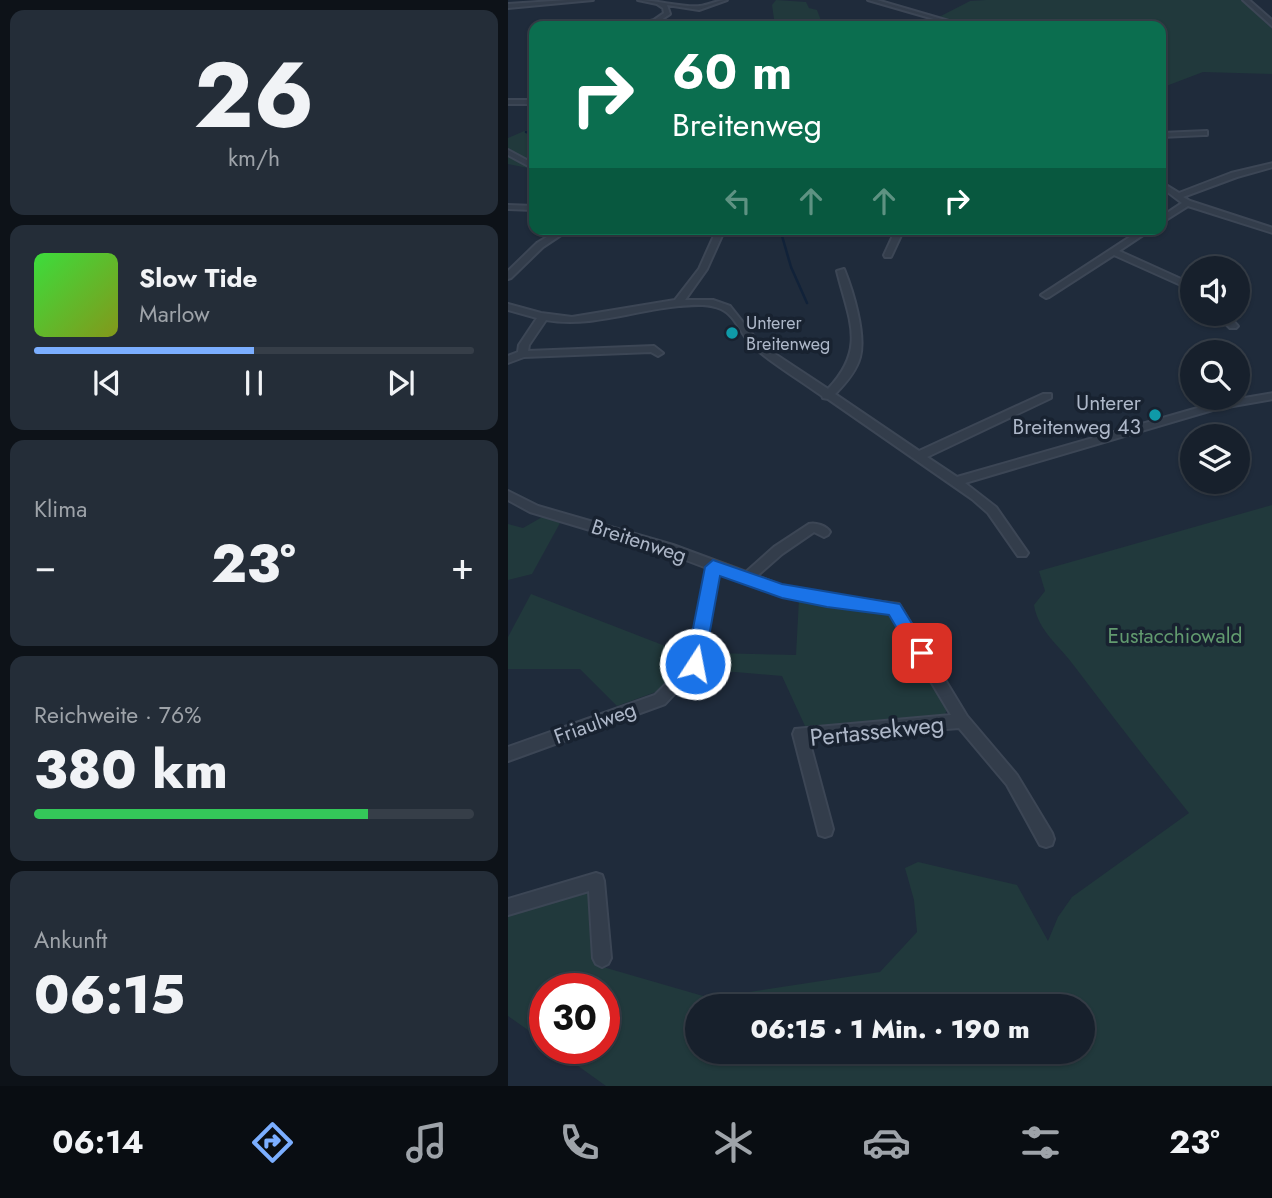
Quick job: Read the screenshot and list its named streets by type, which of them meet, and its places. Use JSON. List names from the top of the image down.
{
  "streets": {
    "street": ["Breitenweg", "Friaulweg", "Pertassekweg"]
  },
  "crossings": [
    ["Breitenweg", "Friaulweg"],
    ["Breitenweg", "Pertassekweg"]
  ],
  "parks": ["Eustacchiowald"],
  "places": ["Unterer Breitenweg", "Unterer Breitenweg 43"],
  "page": {
    "tile": [
      ["26", "km/h"],
      "Klima",
      ["Reichweite · 76%", "380 km"],
      ["Ankunft", "06:15"]
    ],
    "turn": ["60 m", "Breitenweg"],
    "song": ["Slow Tide", "Marlow"],
    "heat": ["−", "23°", "+"],
    "limit": "30",
    "trip": "06:15 · 1 Min. · 190 m",
    "tabs": ["06:14", "23°"]
  }
}
